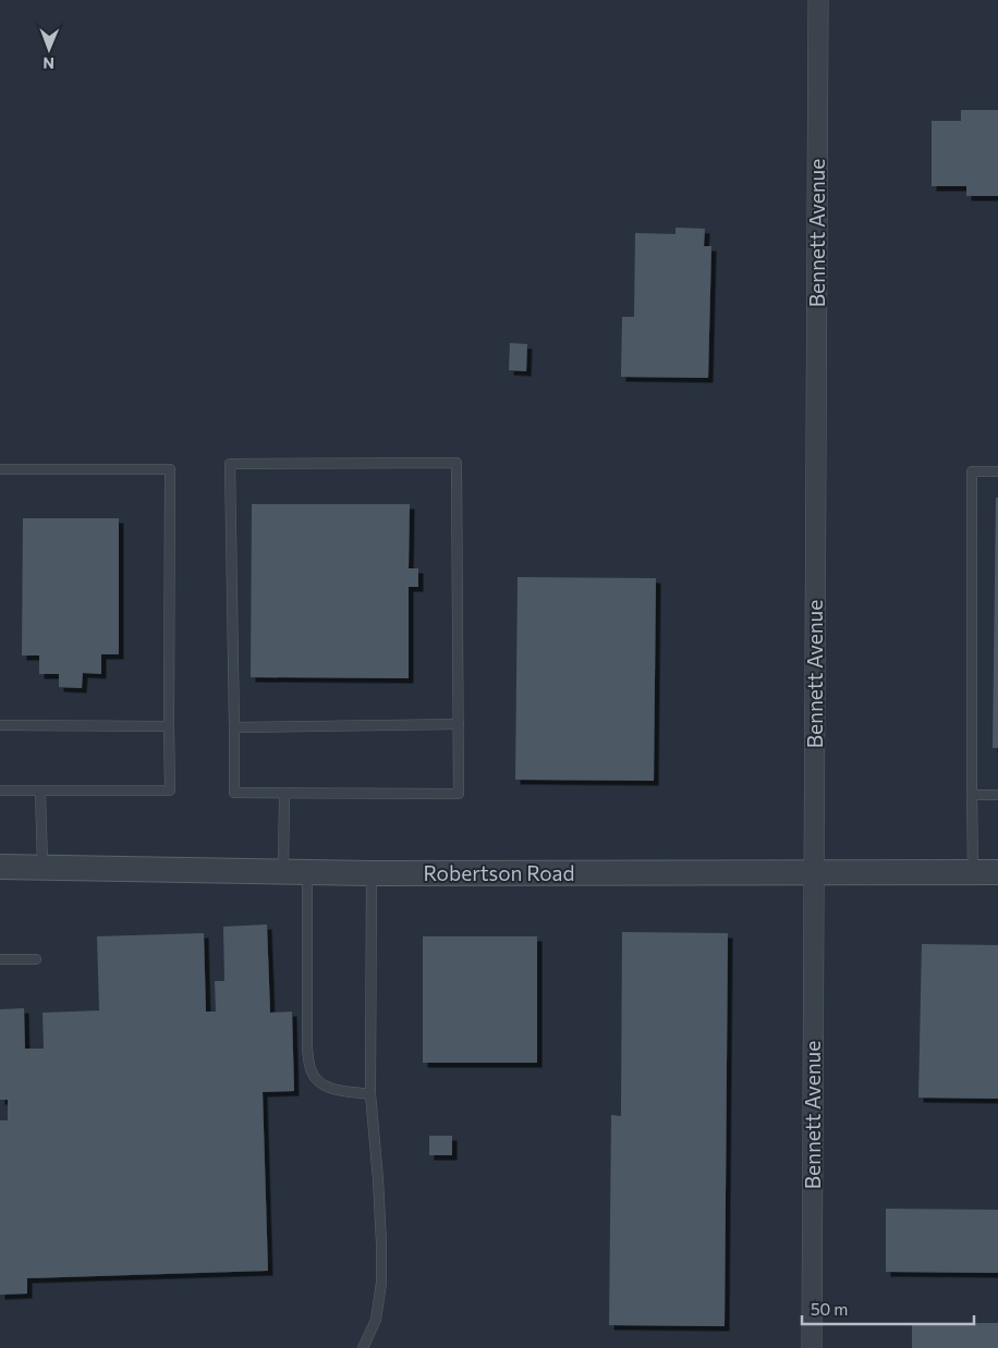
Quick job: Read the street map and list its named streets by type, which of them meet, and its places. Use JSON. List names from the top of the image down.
{
  "streets": {
    "street": ["Bennett Avenue", "Robertson Road"]
  },
  "crossings": [
    ["Bennett Avenue", "Robertson Road"]
  ],
  "scale_bar": "50 m",
  "north": "bottom"
}
